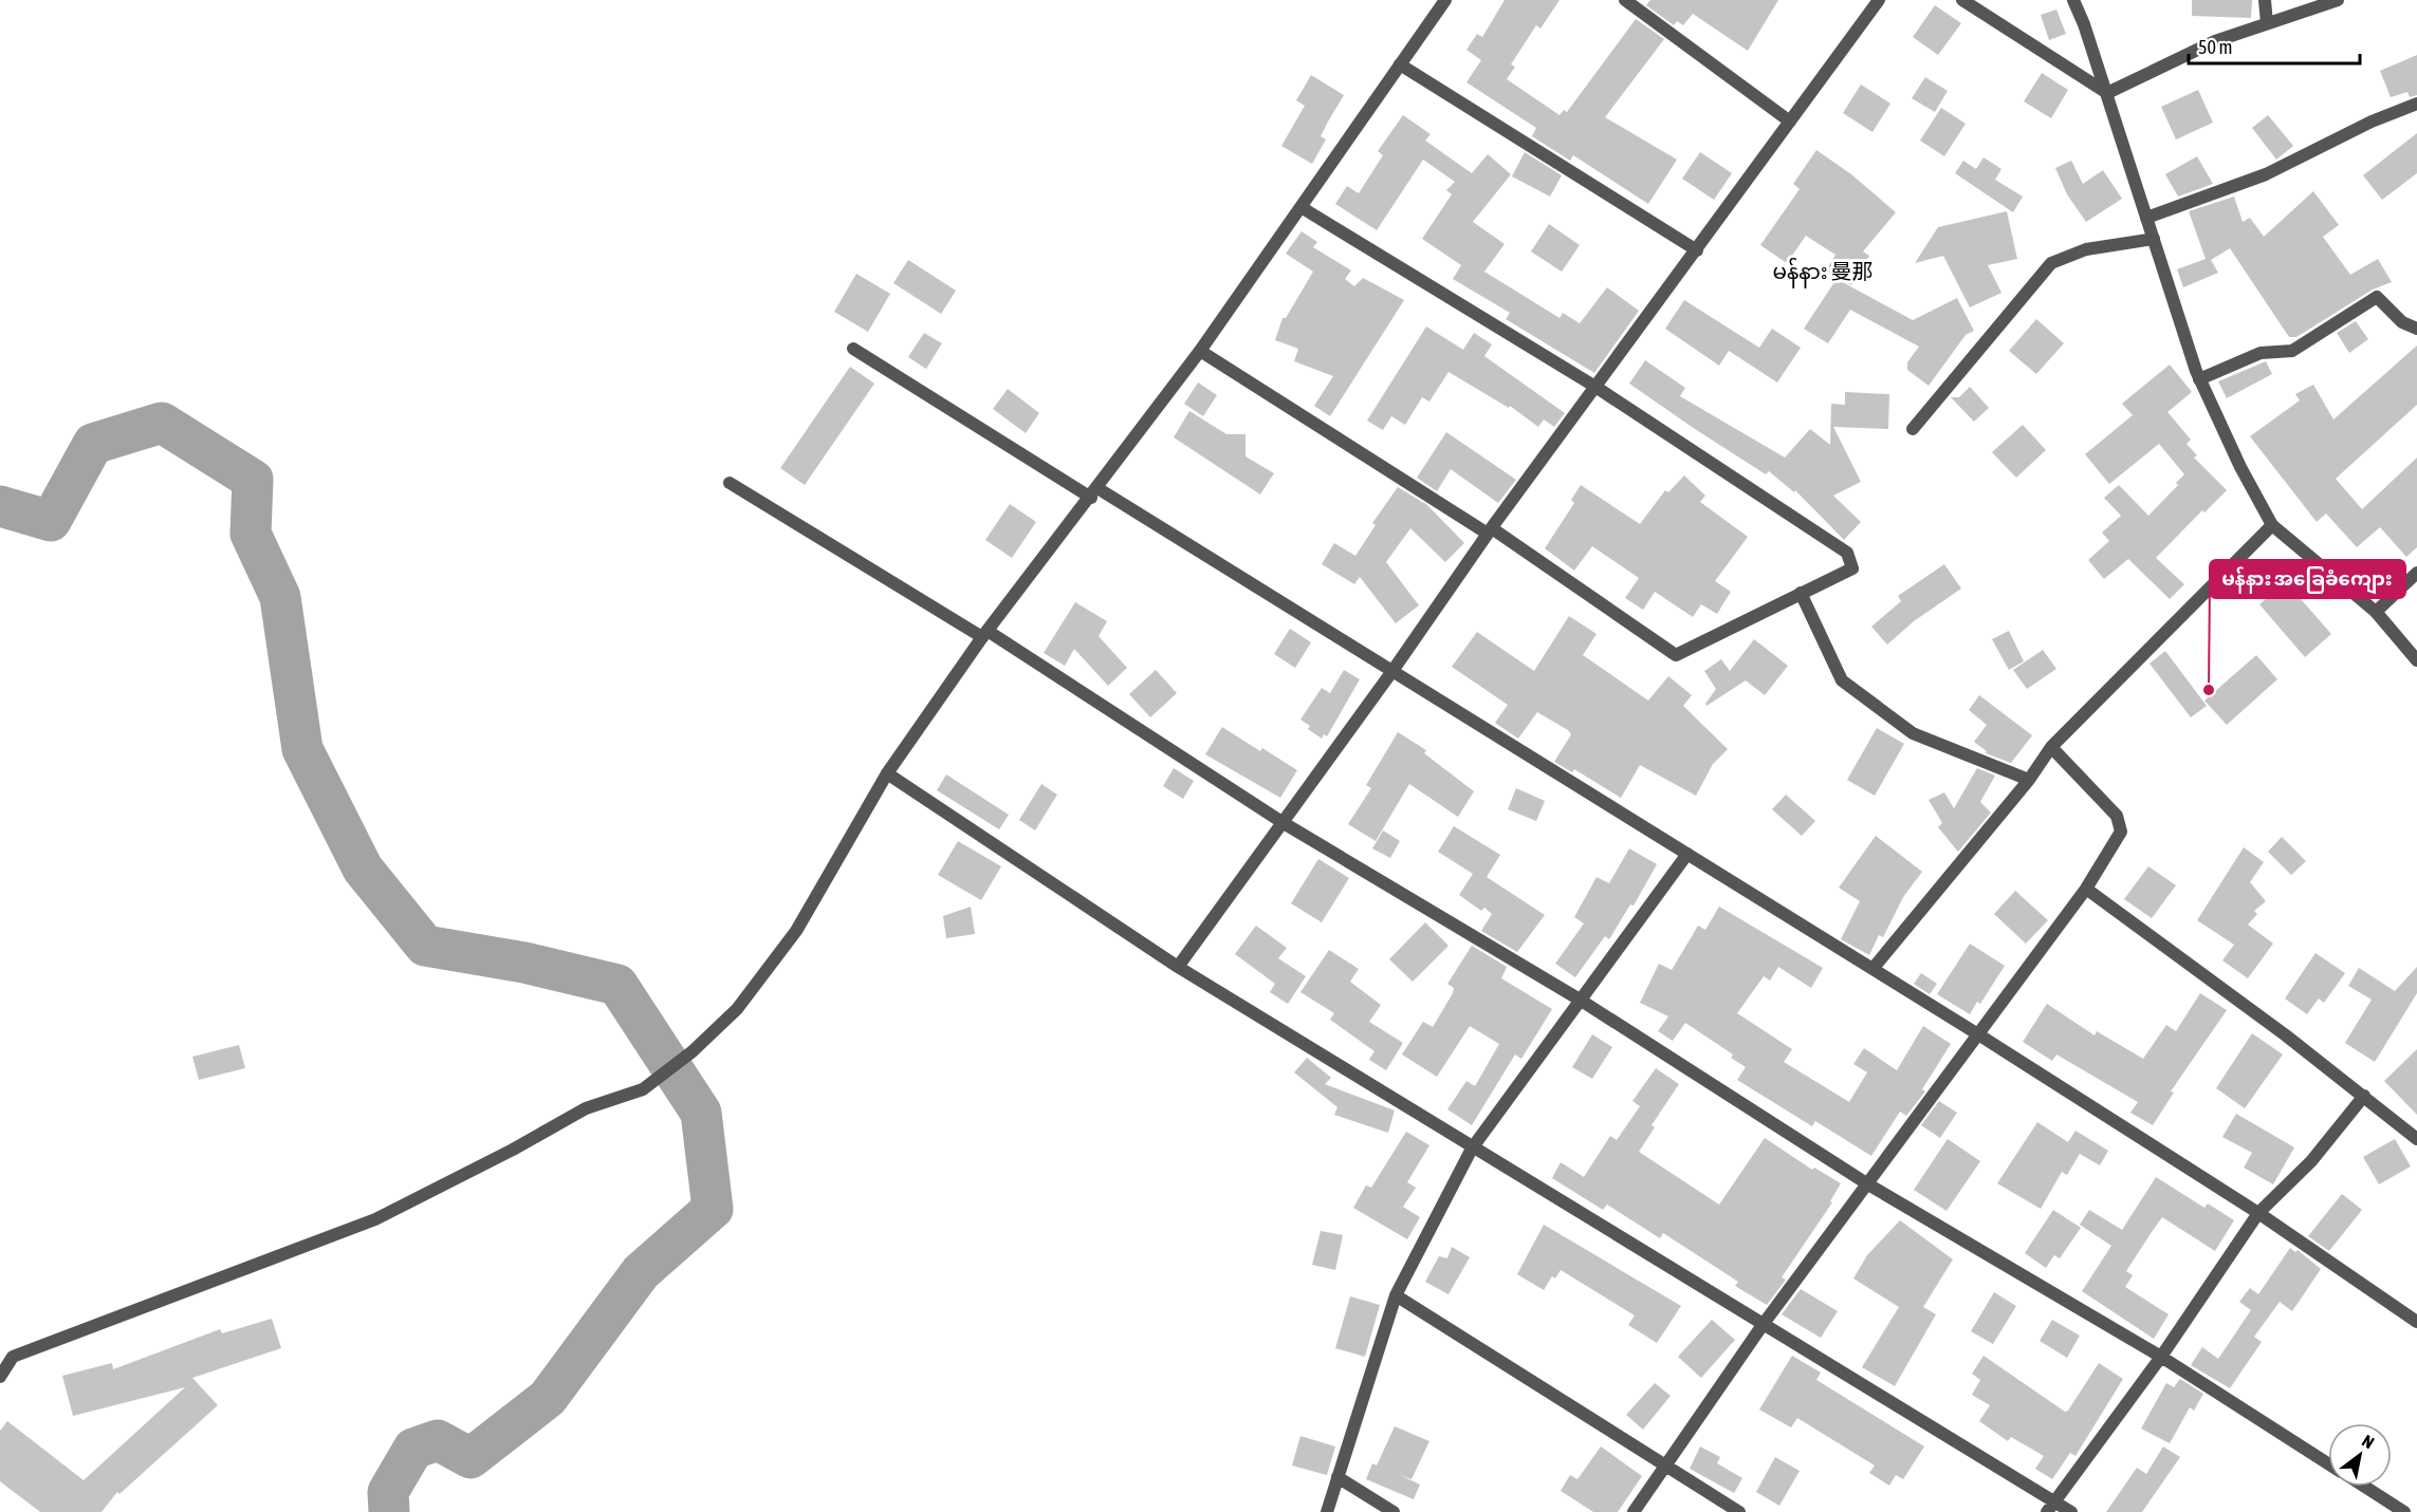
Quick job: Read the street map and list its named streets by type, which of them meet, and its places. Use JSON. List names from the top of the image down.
{
  "districts": ["မန်နား 曼那"],
  "places": ["မန်နား အခြေခံကျေား"],
  "scale_bar": "50 m",
  "north": "top right"
}
